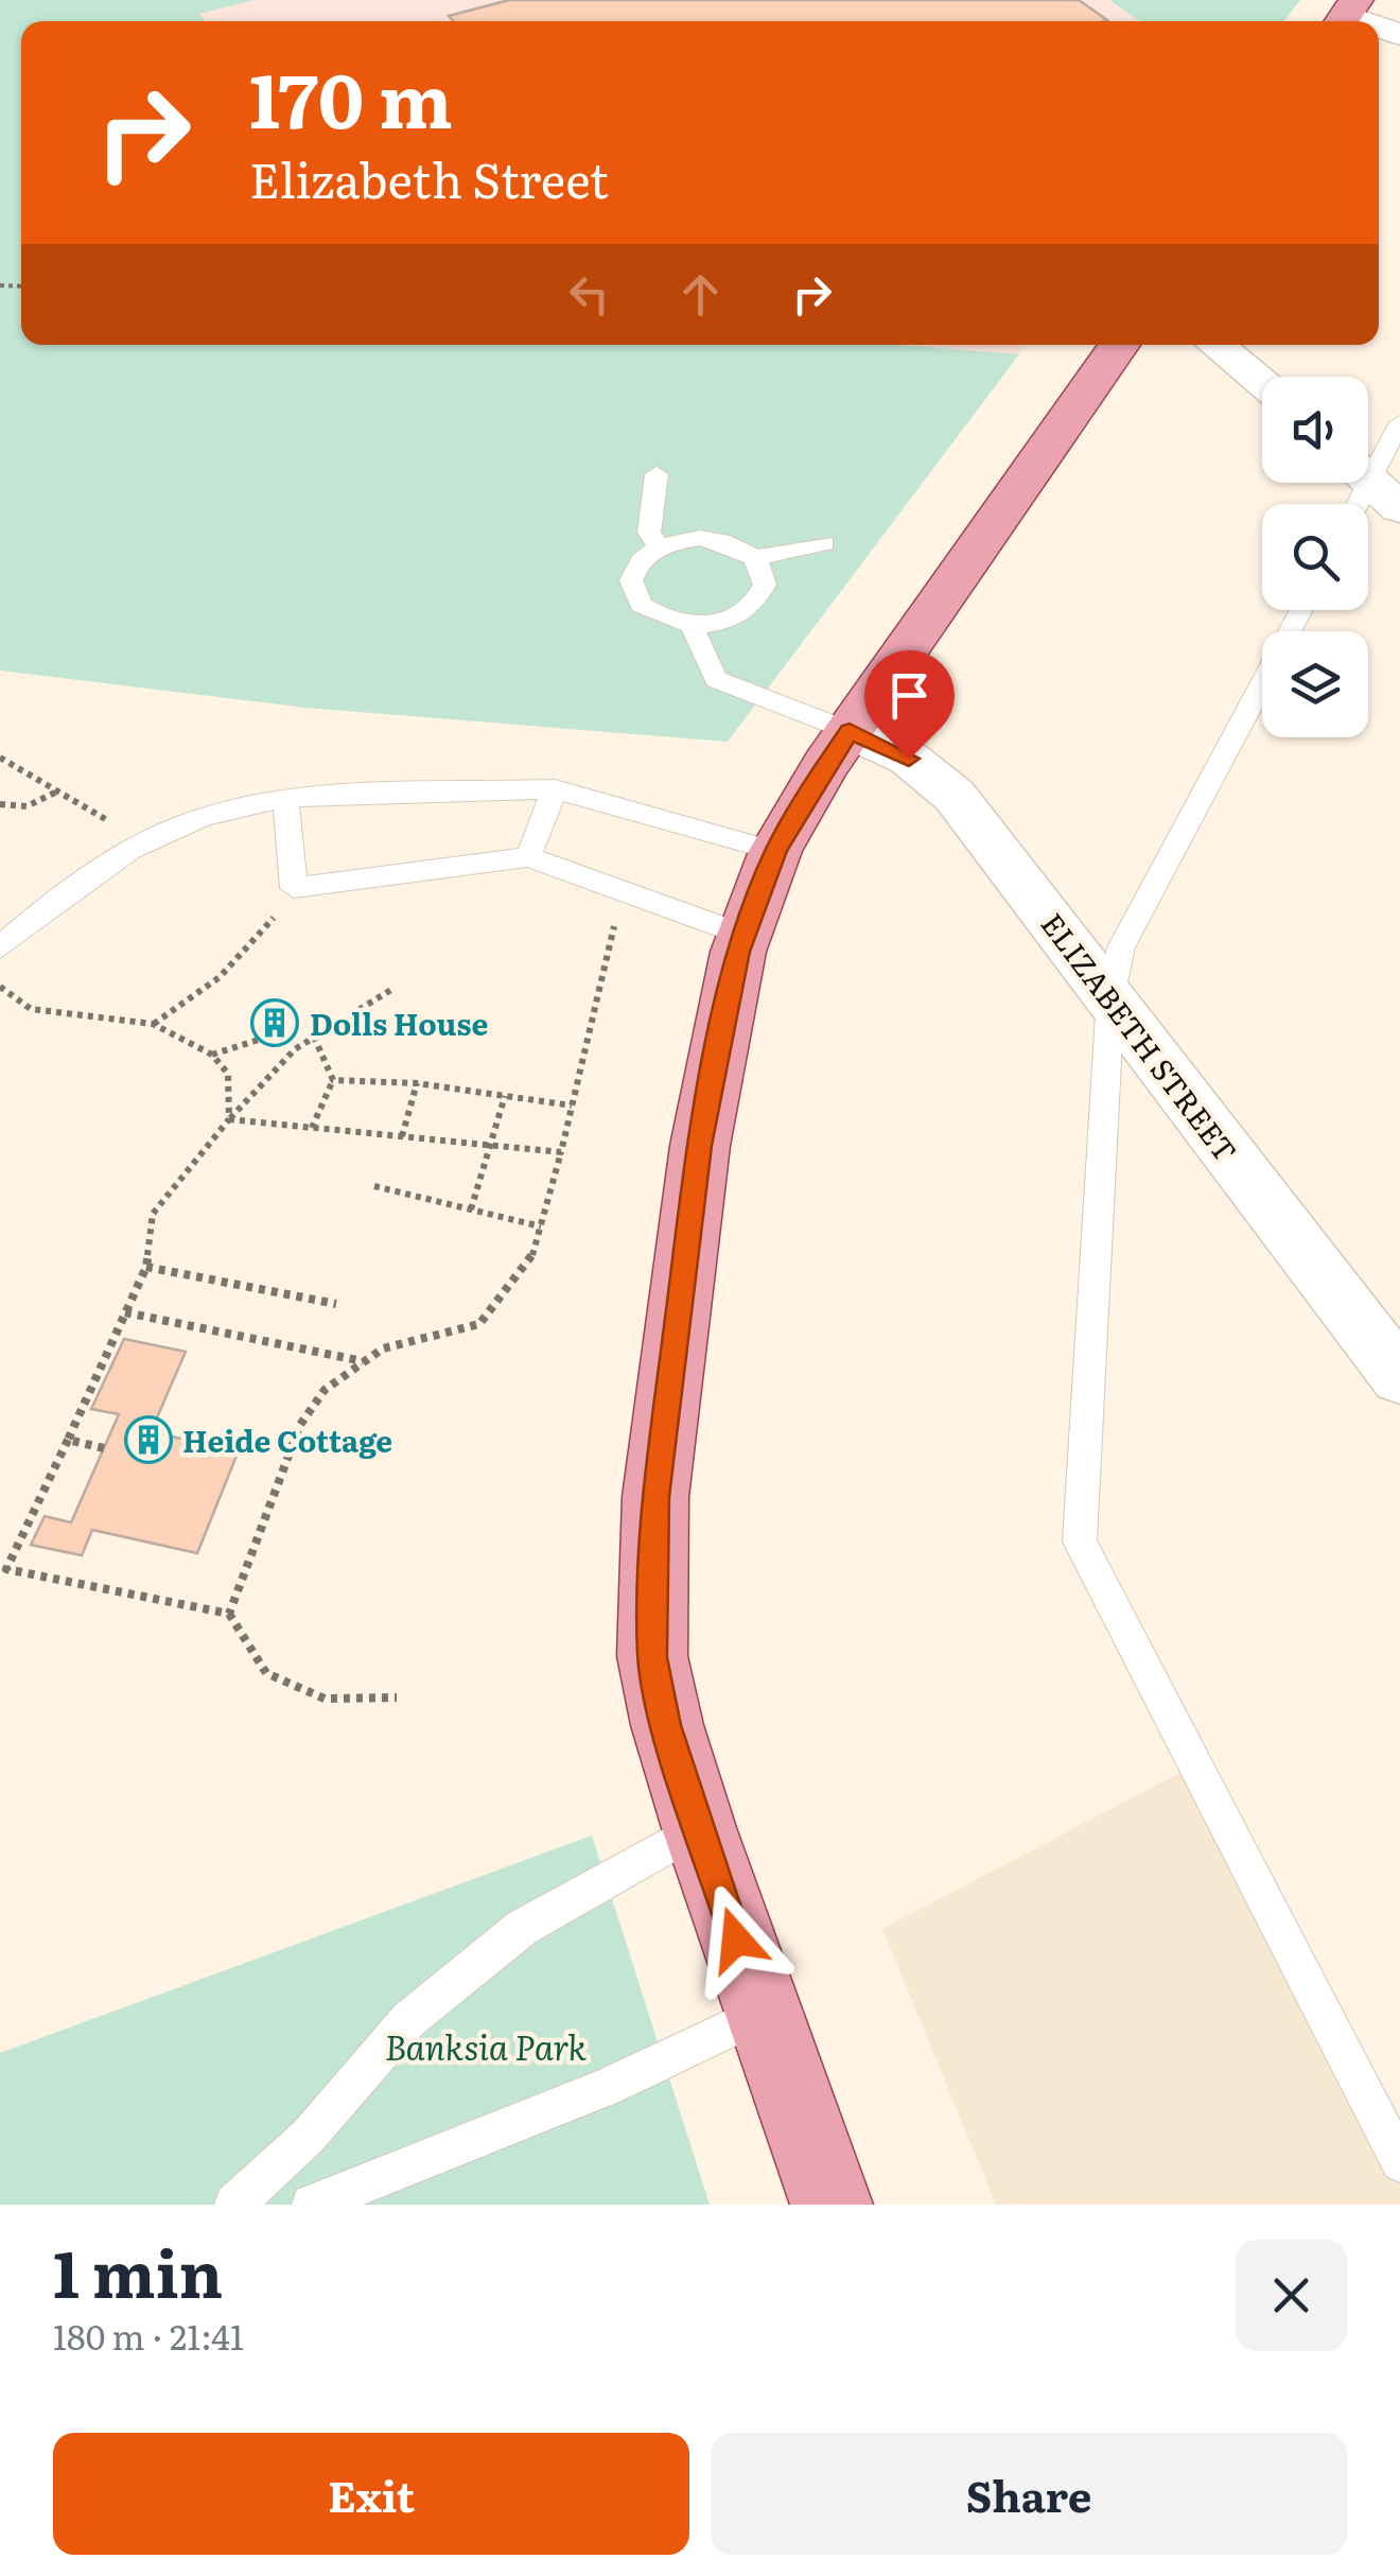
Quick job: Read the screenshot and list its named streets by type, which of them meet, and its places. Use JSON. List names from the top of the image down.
{
  "streets": {
    "street": ["ELIZABETH STREET"]
  },
  "parks": ["Banksia Park"],
  "places": {
    "building": ["Dolls House", "Heide Cottage"]
  },
  "page": {
    "turn": ["170 m", "Elizabeth Street"],
    "heading": ["1 min", "180 m · 21:41"],
    "buttons": ["Exit", "Share"]
  }
}
